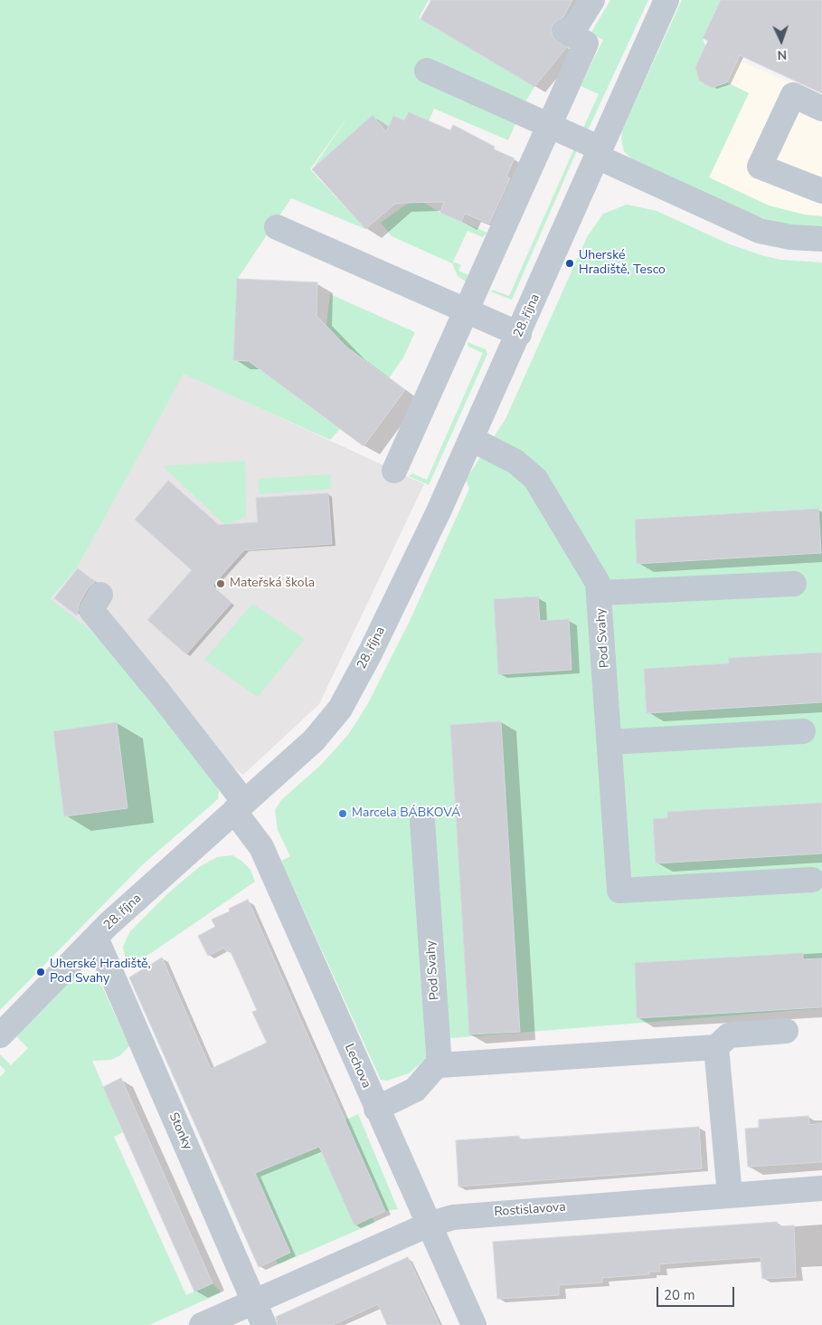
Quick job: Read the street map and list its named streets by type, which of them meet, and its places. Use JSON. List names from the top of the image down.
{
  "streets": {
    "street": [
      "28. října",
      "Pod Svahy",
      "Lechova",
      "Stonky",
      "Rostislavova"
    ]
  },
  "crossings": [
    ["28. října", "Pod Svahy"],
    ["28. října", "Lechova"],
    ["28. října", "Stonky"],
    ["Lechova", "Rostislavova"],
    ["Stonky", "Rostislavova"]
  ],
  "places": [
    "Uherské Hradiště, Tesco",
    "Mateřská škola",
    "Marcela BÁBKOVÁ",
    "Uherské Hradiště, Pod Svahy"
  ],
  "scale_bar": "20 m",
  "north": "bottom"
}
